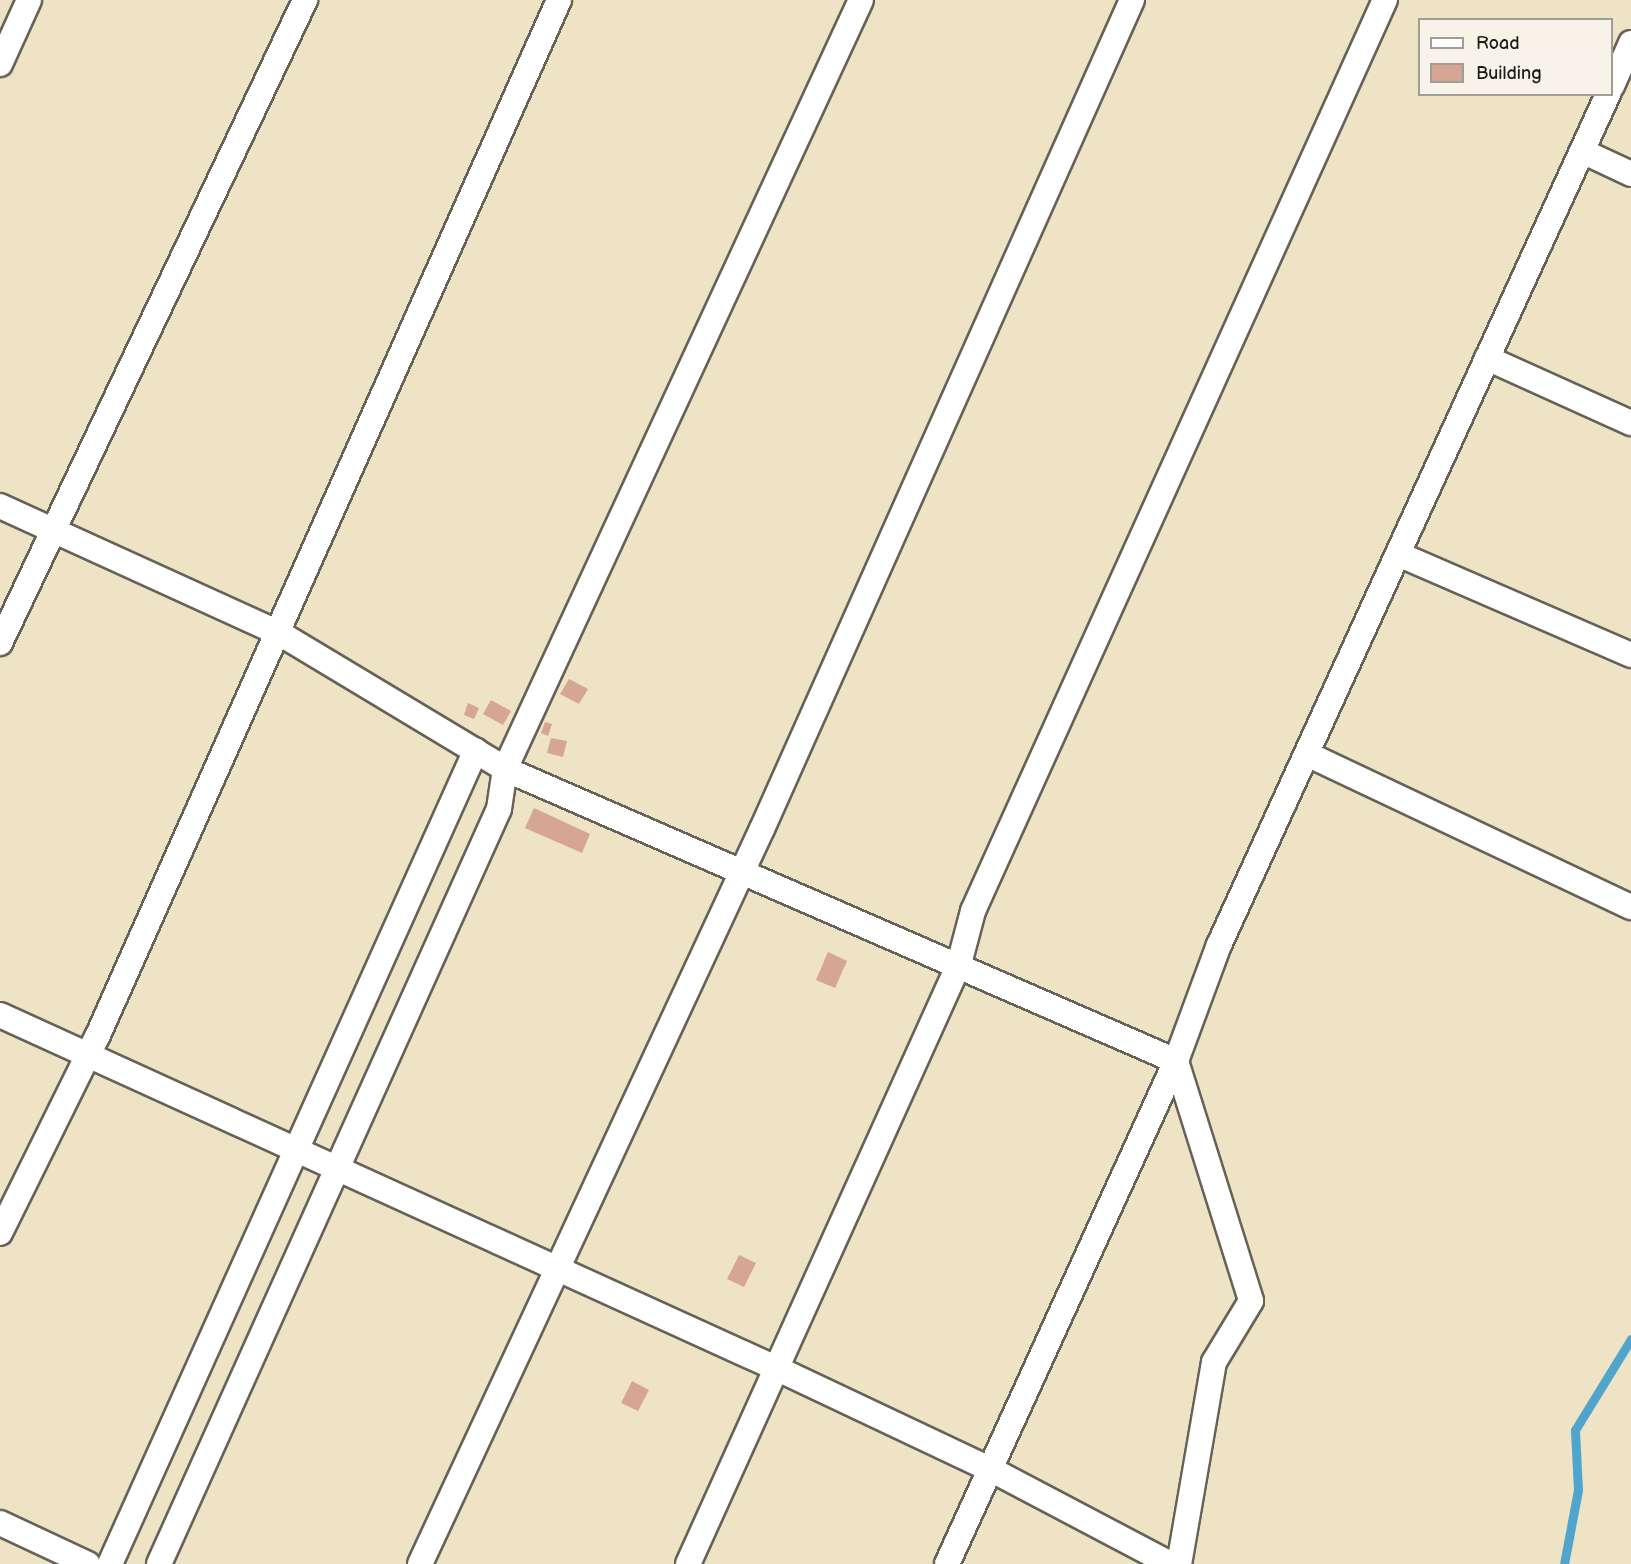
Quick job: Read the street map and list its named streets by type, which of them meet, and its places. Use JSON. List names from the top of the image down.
{
  "legend": ["Road", "Building"]
}
